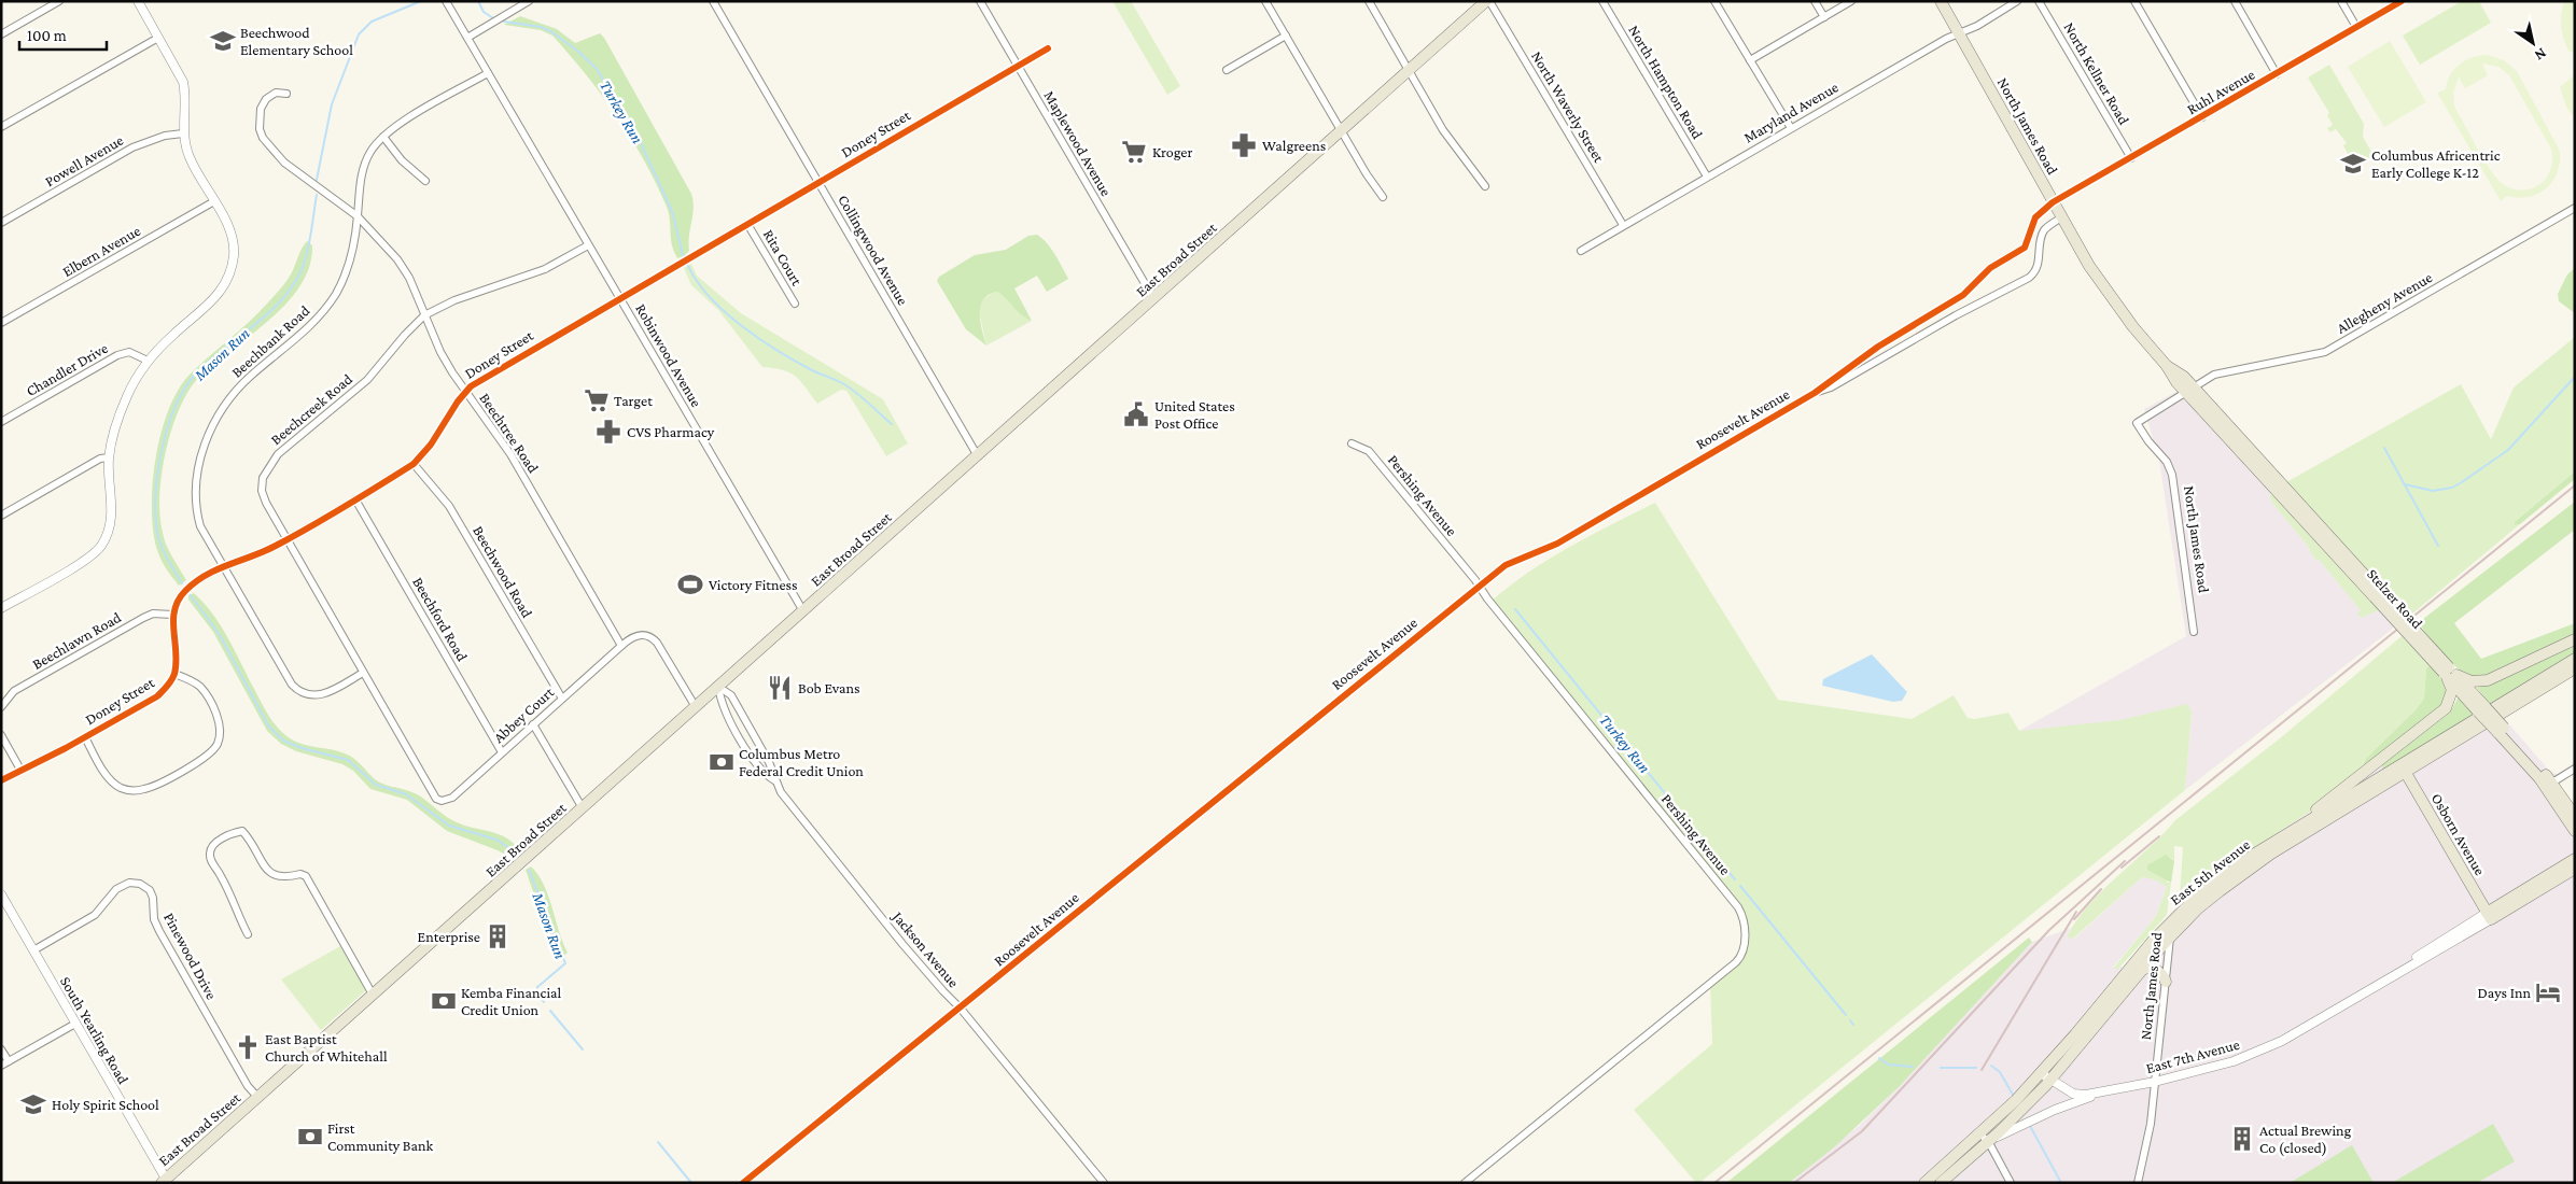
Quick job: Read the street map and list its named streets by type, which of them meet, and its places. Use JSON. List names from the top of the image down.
{
  "streets": {
    "main road": [
      "North James Road",
      "East Broad Street",
      "Stelzer Road",
      "Osborn Avenue",
      "East 5th Avenue",
      "East 7th Avenue"
    ],
    "street": [
      "North Kellner Road",
      "North Hampton Road",
      "Ruhl Avenue",
      "North Waverly Street",
      "Maryland Avenue",
      "Doney Street",
      "Maplewood Avenue",
      "Powell Avenue",
      "Collingwood Avenue",
      "Elbern Avenue",
      "Rita Court",
      "Allegheny Avenue",
      "Beechbank Road",
      "Robinwood Avenue",
      "Chandler Drive",
      "Beechcreek Road",
      "Roosevelt Avenue",
      "Beechtree Road",
      "Pershing Avenue",
      "Beechwood Road",
      "Beechford Road",
      "Beechlawn Road",
      "Abbey Court",
      "Jackson Avenue",
      "Pinewood Drive",
      "South Yearling Road"
    ]
  },
  "crossings": [
    ["North Kellner Road", "Ruhl Avenue"],
    ["North Hampton Road", "Maryland Avenue"],
    ["Ruhl Avenue", "North James Road"],
    ["Ruhl Avenue", "Roosevelt Avenue"],
    ["North Waverly Street", "Maryland Avenue"],
    ["North Waverly Street", "East Broad Street"],
    ["Maryland Avenue", "North James Road"],
    ["North James Road", "Allegheny Avenue"],
    ["North James Road", "Roosevelt Avenue"],
    ["North James Road", "Stelzer Road"],
    ["North James Road", "East 5th Avenue"],
    ["North James Road", "East 7th Avenue"],
    ["Doney Street", "Maplewood Avenue"],
    ["Doney Street", "Collingwood Avenue"],
    ["Doney Street", "Rita Court"],
    ["Doney Street", "Beechbank Road"],
    ["Doney Street", "Robinwood Avenue"],
    ["Doney Street", "Beechcreek Road"],
    ["Doney Street", "Beechtree Road"],
    ["Doney Street", "Beechwood Road"],
    ["Doney Street", "Beechford Road"],
    ["Doney Street", "Beechlawn Road"],
    ["Maplewood Avenue", "East Broad Street"],
    ["Collingwood Avenue", "East Broad Street"],
    ["East Broad Street", "Robinwood Avenue"],
    ["East Broad Street", "Jackson Avenue"],
    ["East Broad Street", "Pinewood Drive"],
    ["East Broad Street", "South Yearling Road"],
    ["Allegheny Avenue", "Stelzer Road"],
    ["Beechbank Road", "Robinwood Avenue"],
    ["Beechbank Road", "Beechcreek Road"],
    ["Beechbank Road", "Beechtree Road"],
    ["Robinwood Avenue", "Beechcreek Road"],
    ["Beechcreek Road", "Beechtree Road"],
    ["Beechcreek Road", "Abbey Court"],
    ["Roosevelt Avenue", "Pershing Avenue"],
    ["Roosevelt Avenue", "Jackson Avenue"],
    ["Beechtree Road", "Abbey Court"],
    ["Beechwood Road", "Abbey Court"],
    ["Beechford Road", "Abbey Court"],
    ["Osborn Avenue", "East 5th Avenue"],
    ["Osborn Avenue", "East 7th Avenue"],
    ["East 5th Avenue", "East 7th Avenue"],
    ["Pinewood Drive", "South Yearling Road"]
  ],
  "water": ["Turkey Run", "Mason Run"],
  "places": {
    "school or university": ["Beechwood Elementary School", "Columbus Africentric Early College K-12", "Holy Spirit School"],
    "pharmacy": ["Walgreens", "CVS Pharmacy"],
    "supermarket": ["Kroger", "Target"],
    "public building": ["United States Post Office"],
    "sports": ["Victory Fitness"],
    "restaurant": ["Bob Evans"],
    "bank": ["Columbus Metro Federal Credit Union", "Kemba Financial Credit Union", "First Community Bank"],
    "building": ["Enterprise", "Actual Brewing Co (closed)"],
    "hotel": ["Days Inn"],
    "church": ["East Baptist Church of Whitehall"]
  },
  "scale_bar": "100 m",
  "north": "bottom right"
}
